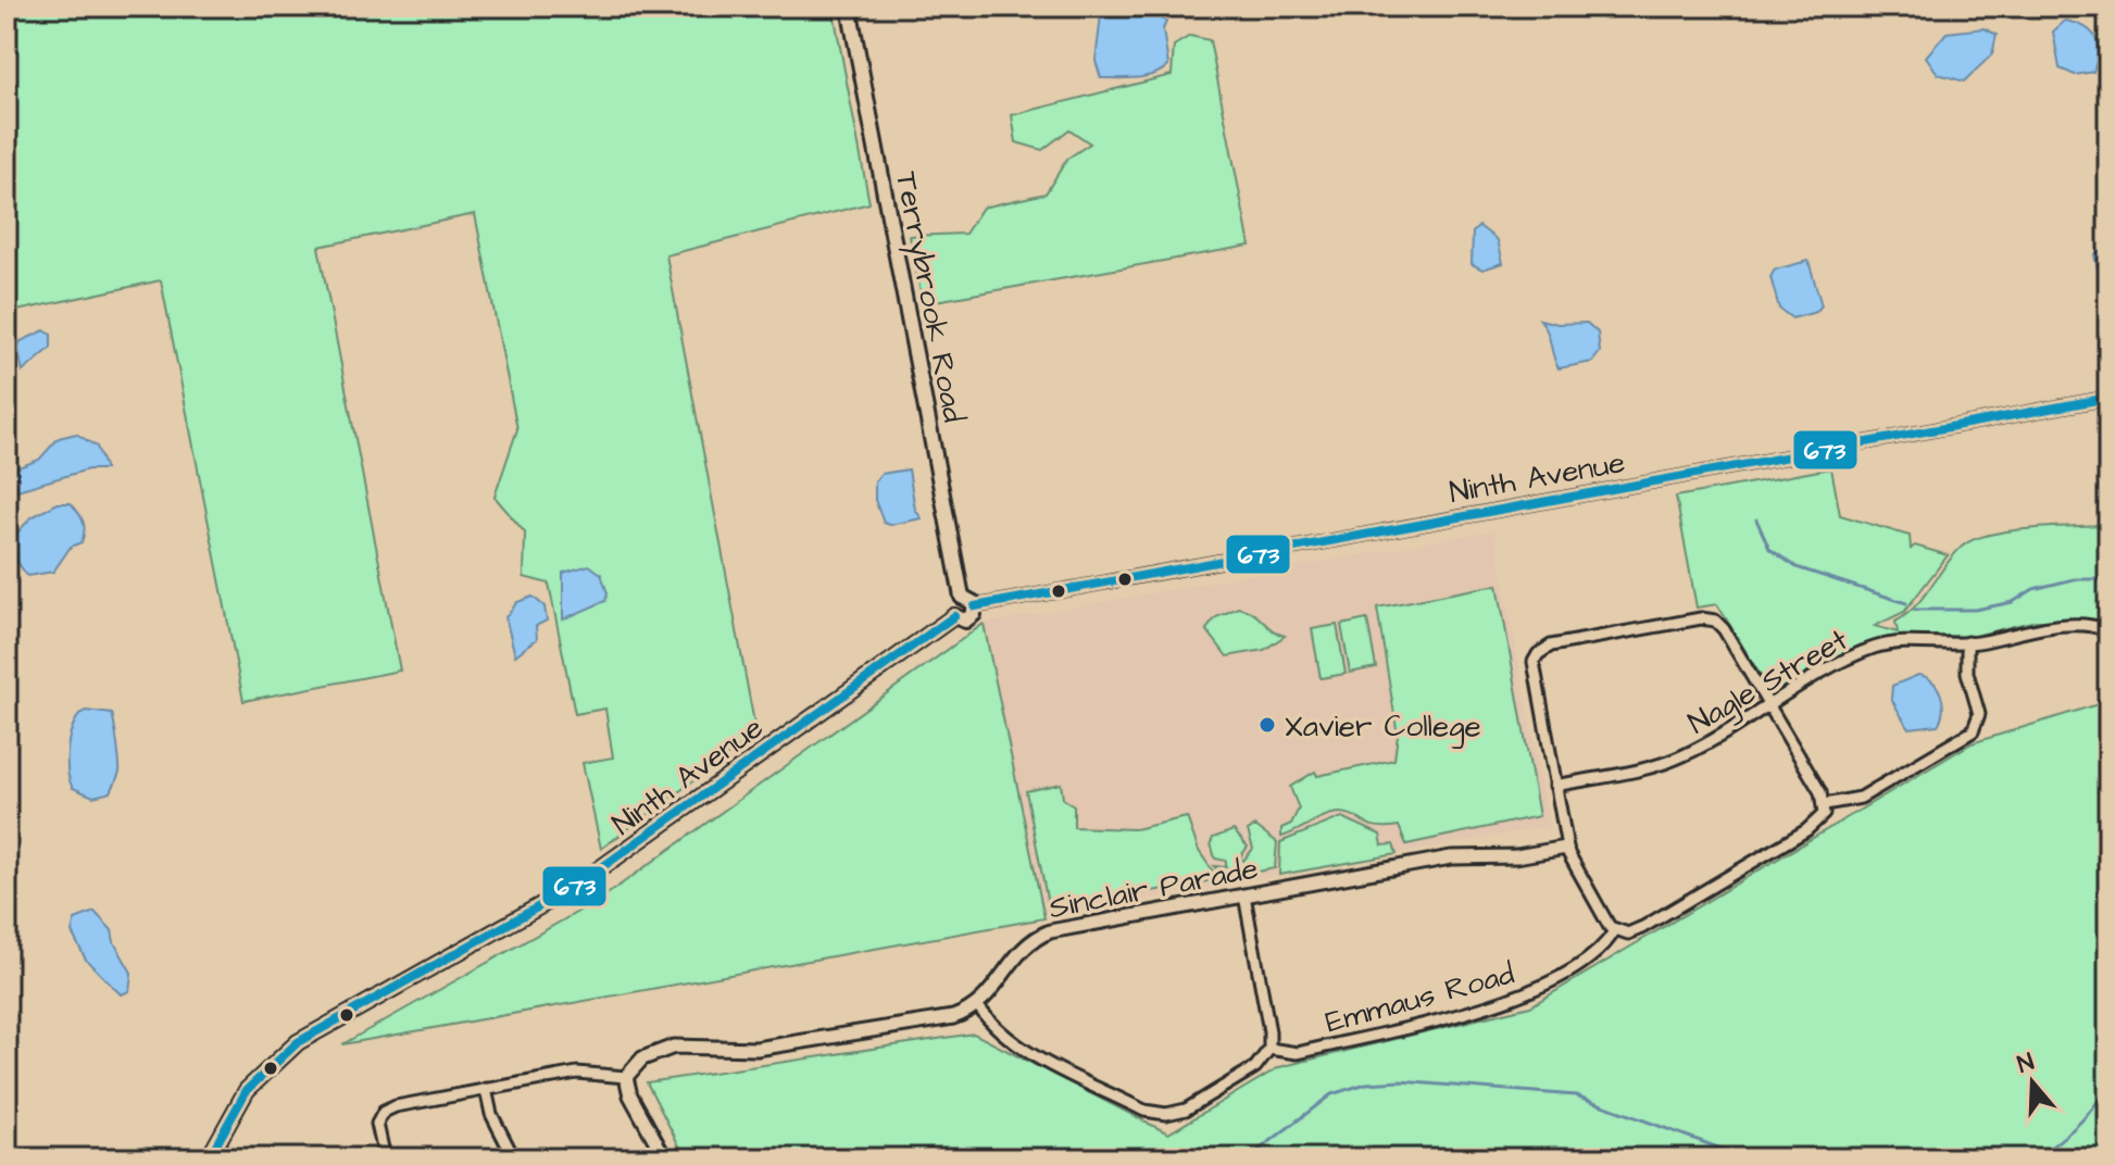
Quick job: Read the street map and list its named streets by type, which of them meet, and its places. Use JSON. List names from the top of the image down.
{
  "streets": {
    "main road": ["Terrybrook Road", "Ninth Avenue"],
    "street": ["Nagle Street", "Sinclair Parade", "Emmaus Road"]
  },
  "crossings": [
    ["Terrybrook Road", "Ninth Avenue"]
  ],
  "places": ["Xavier College"],
  "lines": ["transit line 673"],
  "north": "top"
}
